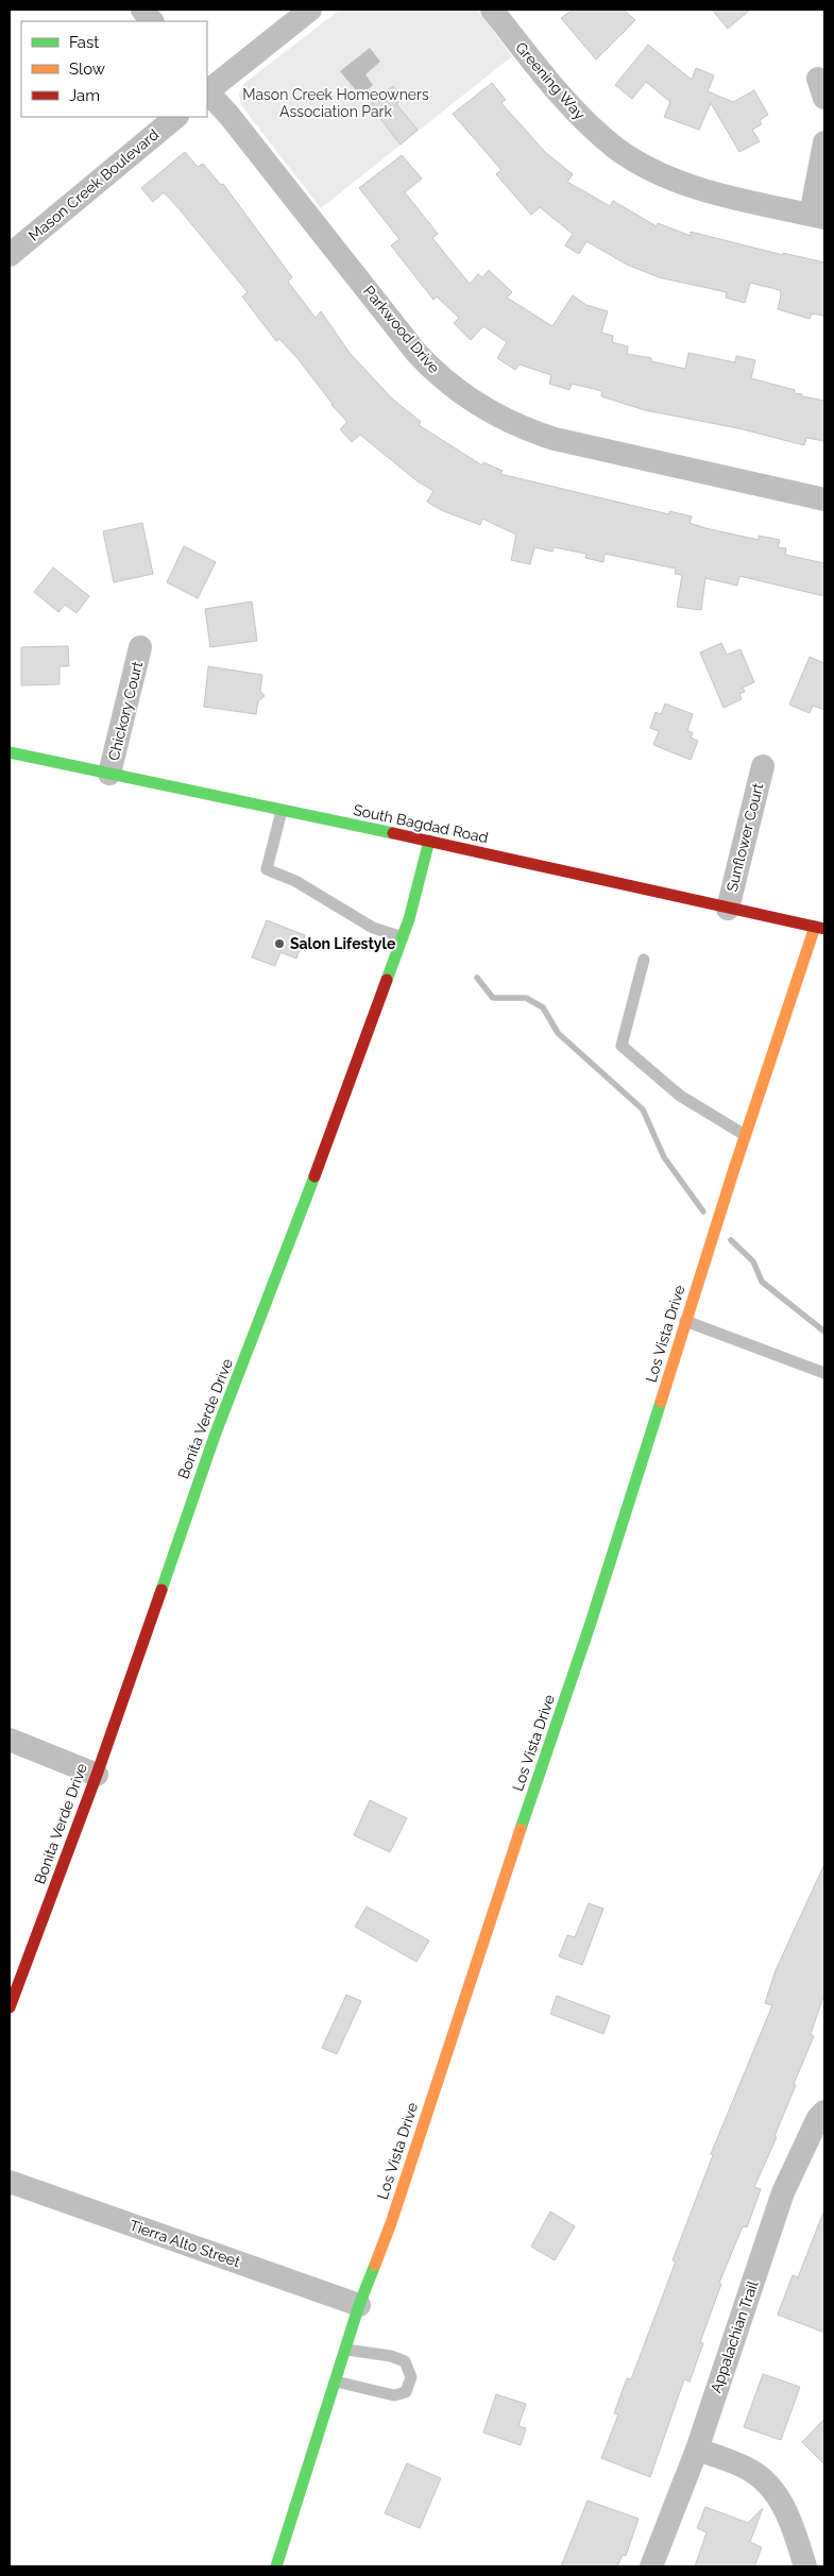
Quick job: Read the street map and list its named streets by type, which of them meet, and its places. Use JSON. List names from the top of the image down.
{
  "streets": {
    "street": [
      "Greening Way",
      "Mason Creek Boulevard",
      "Parkwood Drive",
      "Chickory Court",
      "South Bagdad Road",
      "Sunflower Court",
      "Los Vista Drive",
      "Bonita Verde Drive",
      "Tierra Alto Street",
      "Appalachian Trail"
    ]
  },
  "crossings": [
    ["Chickory Court", "South Bagdad Road"],
    ["South Bagdad Road", "Sunflower Court"],
    ["South Bagdad Road", "Los Vista Drive"],
    ["South Bagdad Road", "Bonita Verde Drive"],
    ["Los Vista Drive", "Tierra Alto Street"]
  ],
  "parks": ["Mason Creek Homeowners Association Park"],
  "places": ["Salon Lifestyle"],
  "legend": ["Fast", "Slow", "Jam"]
}
